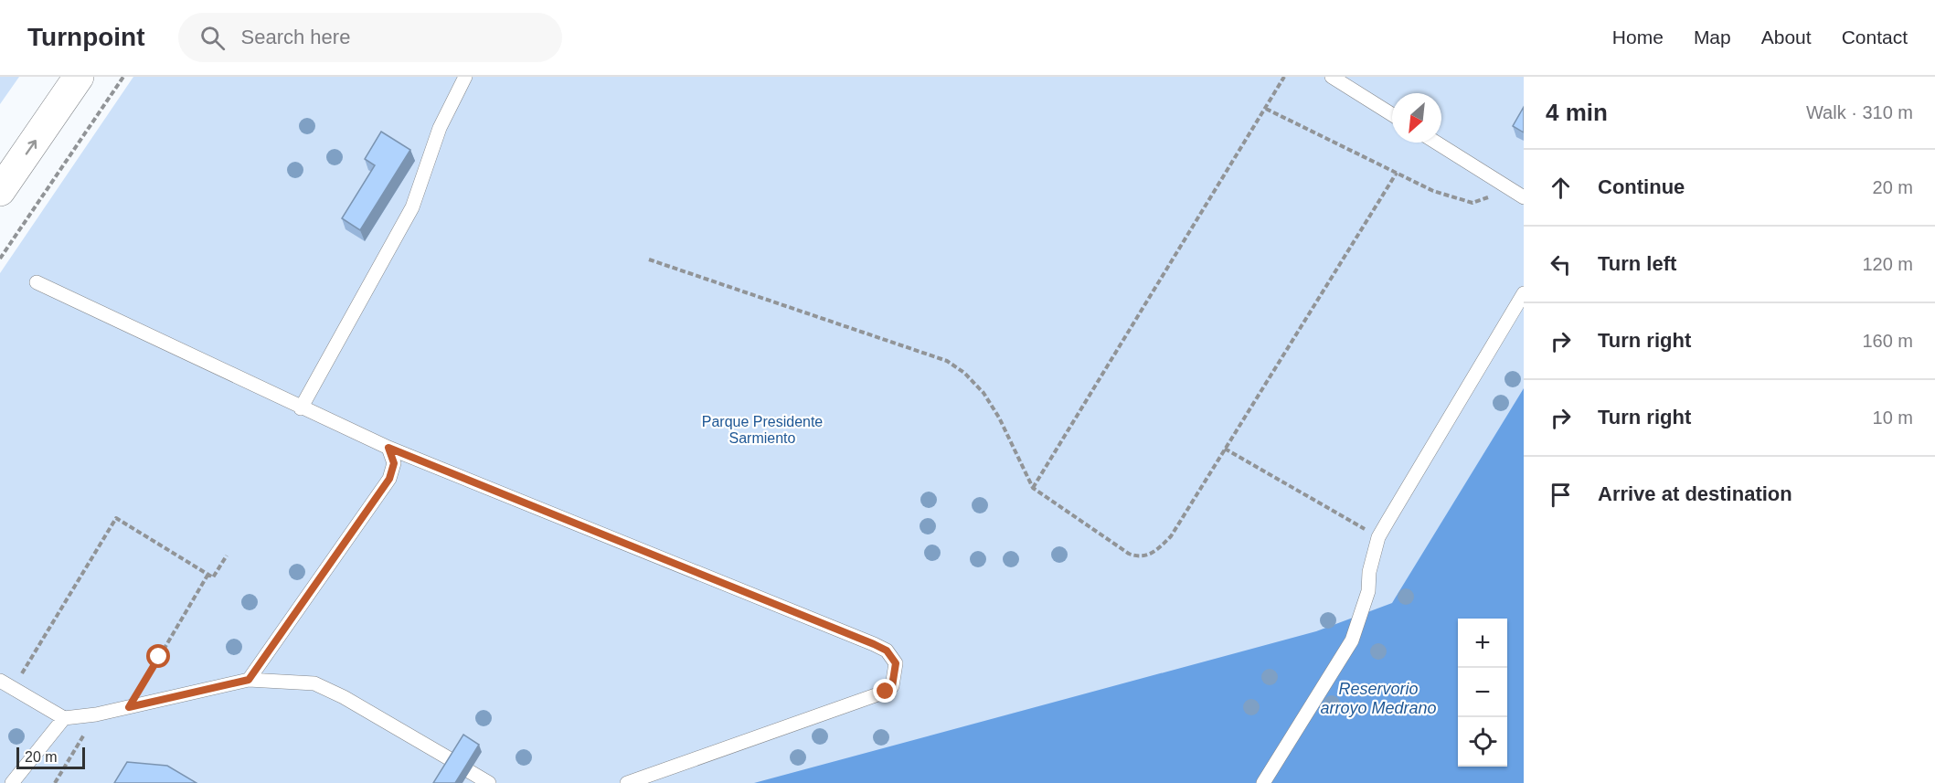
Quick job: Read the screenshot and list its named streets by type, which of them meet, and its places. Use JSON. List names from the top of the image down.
{
  "water": ["Reservorio arroyo Medrano"],
  "parks": ["Parque Presidente Sarmiento"],
  "scale_bar": "20 m",
  "north": "bottom left",
  "page": {
    "header": "Turnpoint",
    "search": "Search here",
    "nav": [
      "Home",
      "Map",
      "About",
      "Contact"
    ],
    "heading": ["4 min", "Walk · 310 m"],
    "list": [
      ["Continue", "20 m"],
      ["Turn left", "120 m"],
      ["Turn right", "160 m"],
      ["Turn right", "10 m"],
      "Arrive at destination"
    ],
    "map_buttons": ["+", "−"],
    "scale": "20 m"
  }
}
